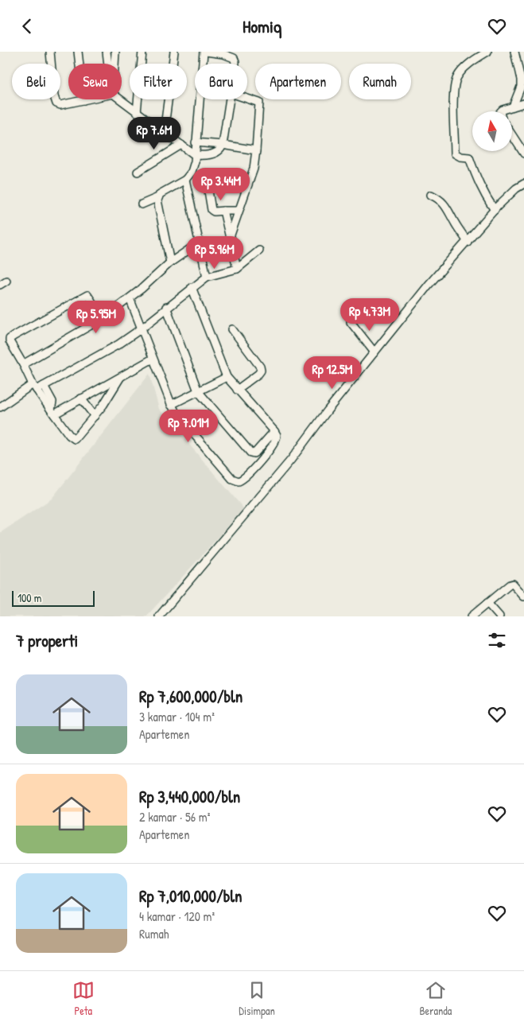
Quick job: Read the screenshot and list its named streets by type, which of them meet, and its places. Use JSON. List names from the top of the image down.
{
  "scale_bar": "100 m",
  "north": "top",
  "page": {
    "header": "Homiq",
    "chip": [
      "Beli",
      "Sewa",
      "Filter",
      "Baru",
      "Apartemen",
      "Rumah"
    ],
    "price": [
      "Rp 7.6M",
      "Rp 3.44M",
      "Rp 5.96M",
      "Rp 4.73M",
      "Rp 5.95M",
      "Rp 12.5M",
      "Rp 7.01M"
    ],
    "scale": "100 m",
    "heading": "7 properti",
    "list": [
      {
        "name": "Rp 7,600,000/bln",
        "note": "3 kamar · 104 m² · Apartemen"
      },
      {
        "name": "Rp 3,440,000/bln",
        "note": "2 kamar · 56 m² · Apartemen"
      },
      {
        "name": "Rp 7,010,000/bln",
        "note": "4 kamar · 120 m² · Rumah"
      }
    ],
    "tabs": ["Peta", "Disimpan", "Beranda"]
  }
}
